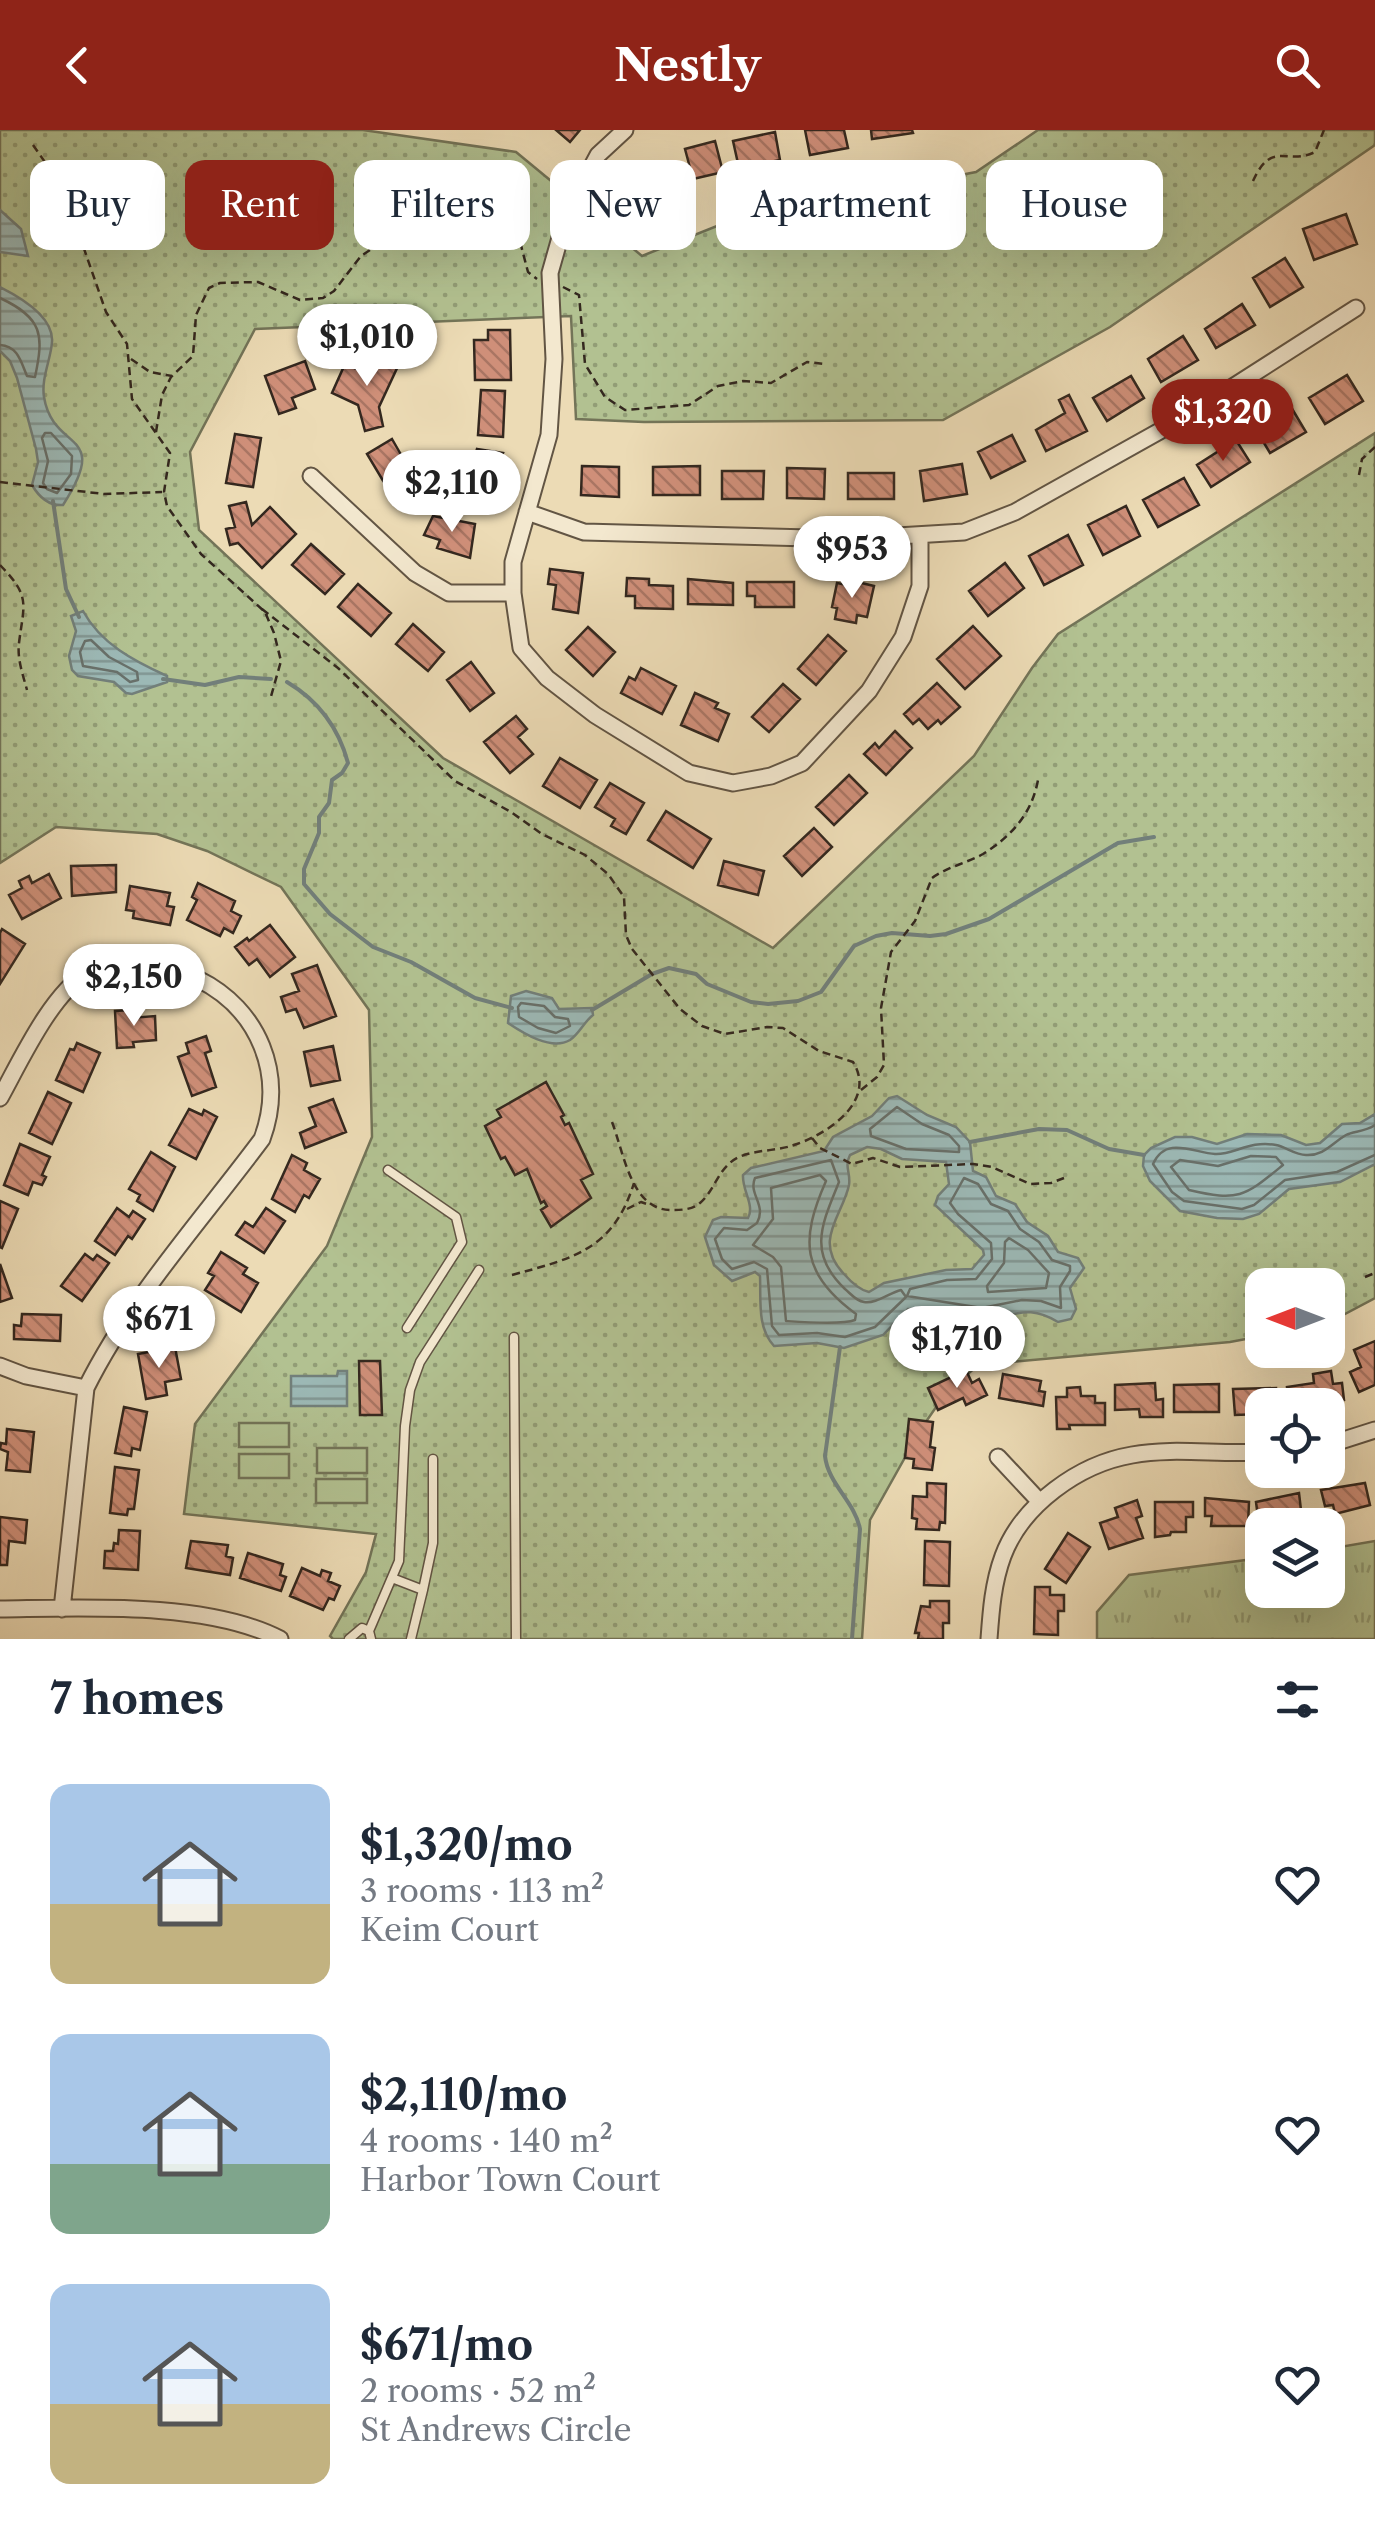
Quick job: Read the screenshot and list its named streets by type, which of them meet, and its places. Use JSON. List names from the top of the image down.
{
  "north": "left",
  "page": {
    "header": "Nestly",
    "chip": [
      "Buy",
      "Rent",
      "Filters",
      "New",
      "Apartment",
      "House"
    ],
    "price": [
      "$1,010",
      "$1,320",
      "$2,110",
      "$953",
      "$2,150",
      "$671",
      "$1,710"
    ],
    "heading": "7 homes",
    "list": [
      {
        "name": "$1,320/mo",
        "note": "3 rooms · 113 m² · Keim Court"
      },
      {
        "name": "$2,110/mo",
        "note": "4 rooms · 140 m² · Harbor Town Court"
      },
      {
        "name": "$671/mo",
        "note": "2 rooms · 52 m² · St Andrews Circle"
      }
    ]
  }
}
